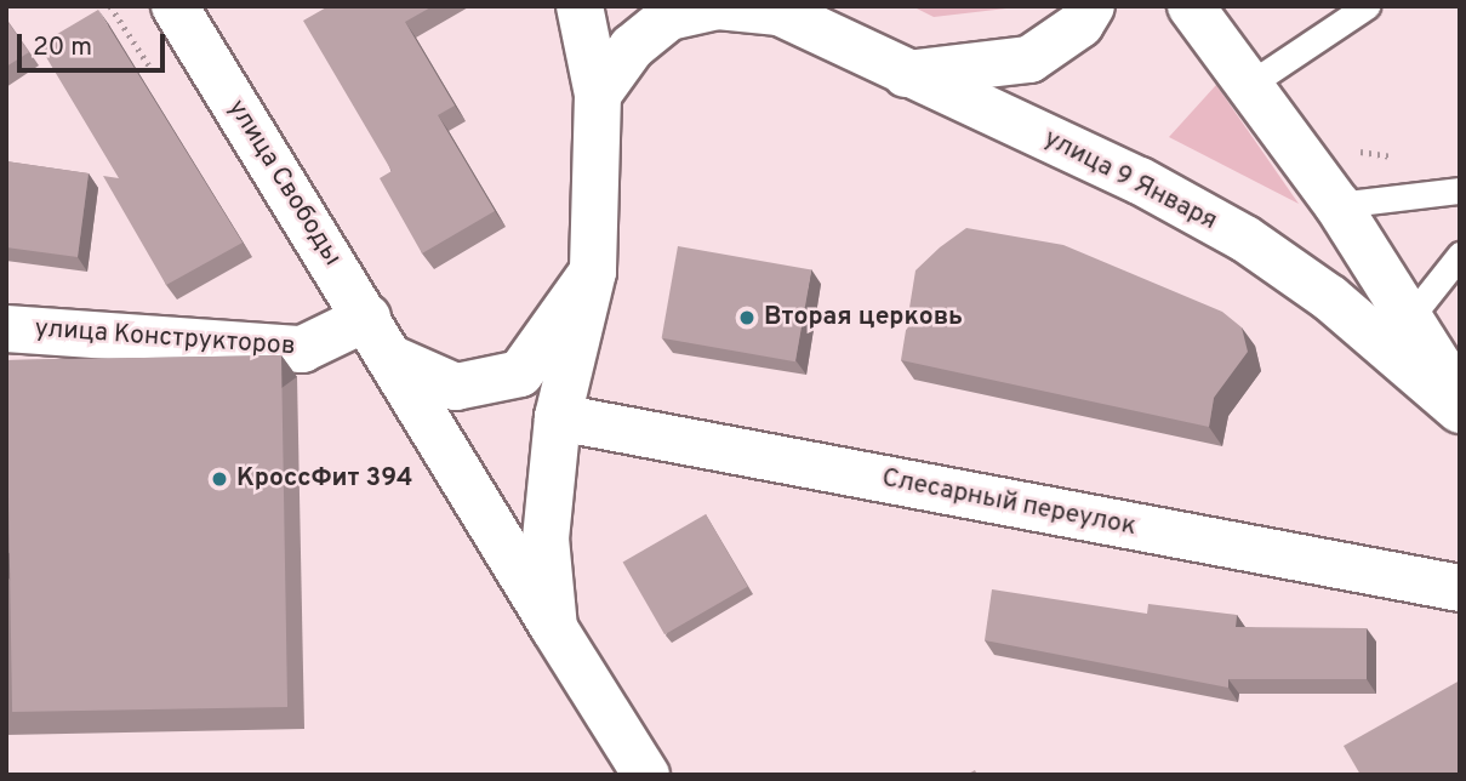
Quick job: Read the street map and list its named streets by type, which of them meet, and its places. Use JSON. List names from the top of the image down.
{
  "streets": {
    "street": [
      "улица 9 Января",
      "улица Свободы",
      "улица Конструкторов",
      "Слесарный переулок"
    ]
  },
  "crossings": [
    ["улица 9 Января", "улица Свободы"],
    ["улица Свободы", "улица Конструкторов"],
    ["улица Свободы", "Слесарный переулок"]
  ],
  "places": ["Вторая церковь", "КроссФит 394"],
  "scale_bar": "20 m"
}
